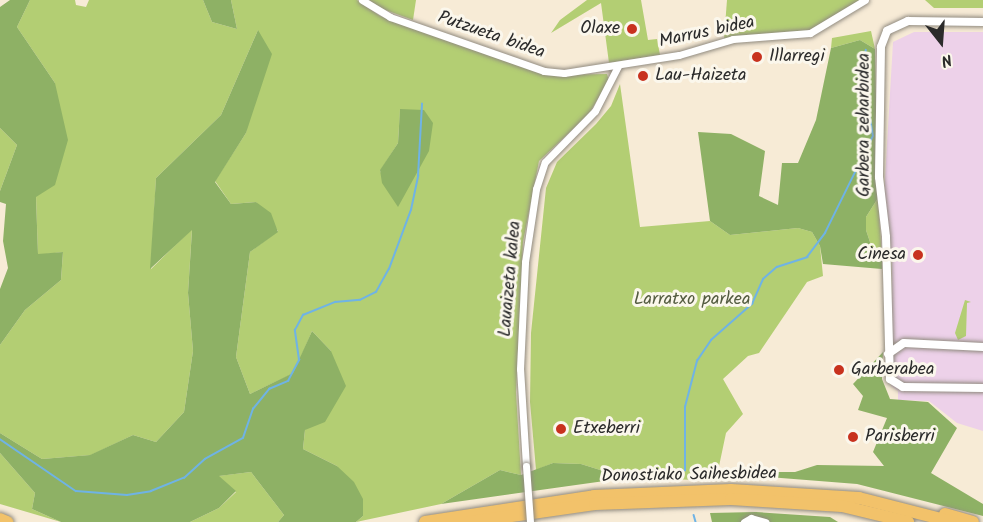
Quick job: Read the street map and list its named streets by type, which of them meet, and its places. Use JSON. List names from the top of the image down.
{
  "streets": {
    "highway": ["Donostiako Saihesbidea"],
    "street": [
      "Marrus bidea",
      "Putzueta bidea",
      "Garbera zeharbidea",
      "Lauaizeta kalea"
    ]
  },
  "crossings": [
    ["Marrus bidea", "Putzueta bidea"],
    ["Marrus bidea", "Lauaizeta kalea"],
    ["Putzueta bidea", "Lauaizeta kalea"]
  ],
  "parks": ["Larratxo parkea"],
  "places": [
    "Olaxe",
    "Illarregi",
    "Lau-Haizeta",
    "Cinesa",
    "Garberabea",
    "Etxeberri",
    "Parisberri"
  ],
  "north": "bottom"
}
